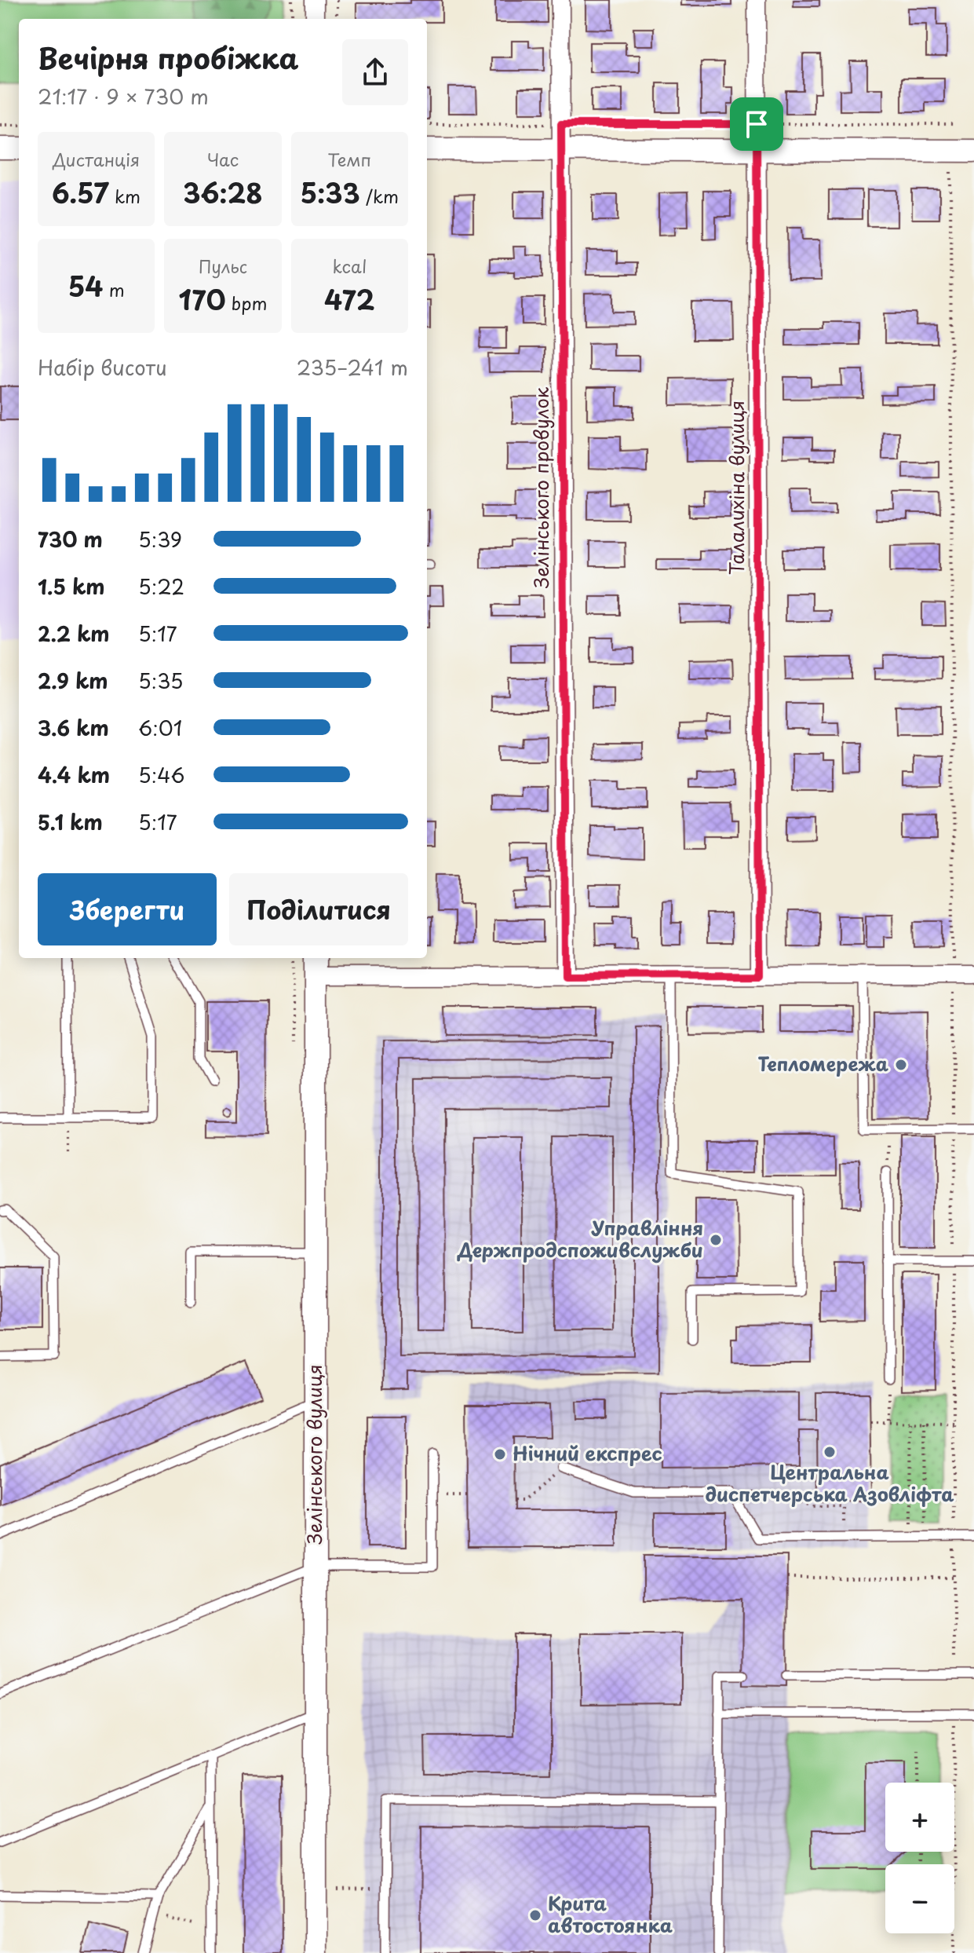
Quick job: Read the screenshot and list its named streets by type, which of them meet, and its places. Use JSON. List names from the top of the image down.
{
  "streets": {
    "street": ["Зелінського провулок", "Талалихіна вулиця", "Зелінського вулиця"]
  },
  "places": [
    "Тепломережа",
    "Управління Держпродспоживслужби",
    "Центральна диспетчерська Азовліфта",
    "Нічний експрес",
    "Крита автостоянка"
  ],
  "page": {
    "heading": ["Вечірня пробіжка", "21:17 · 9 × 730 m"],
    "stats": [
      ["Дистанція", "6.57 km"],
      ["Час", "36:28"],
      ["Темп", "5:33 /km"],
      ["54 m"],
      ["Пульс", "170 bpm"],
      ["kcal", "472"]
    ],
    "chart": ["Набір висоти", "235–241 m"],
    "list": [
      {
        "name": "730 m",
        "note": "5:39"
      },
      {
        "name": "1.5 km",
        "note": "5:22"
      },
      {
        "name": "2.2 km",
        "note": "5:17"
      },
      {
        "name": "2.9 km",
        "note": "5:35"
      },
      {
        "name": "3.6 km",
        "note": "6:01"
      },
      {
        "name": "4.4 km",
        "note": "5:46"
      },
      {
        "name": "5.1 km",
        "note": "5:17"
      }
    ],
    "buttons": ["Зберегти", "Поділитися"],
    "map_buttons": ["+", "−"]
  }
}
